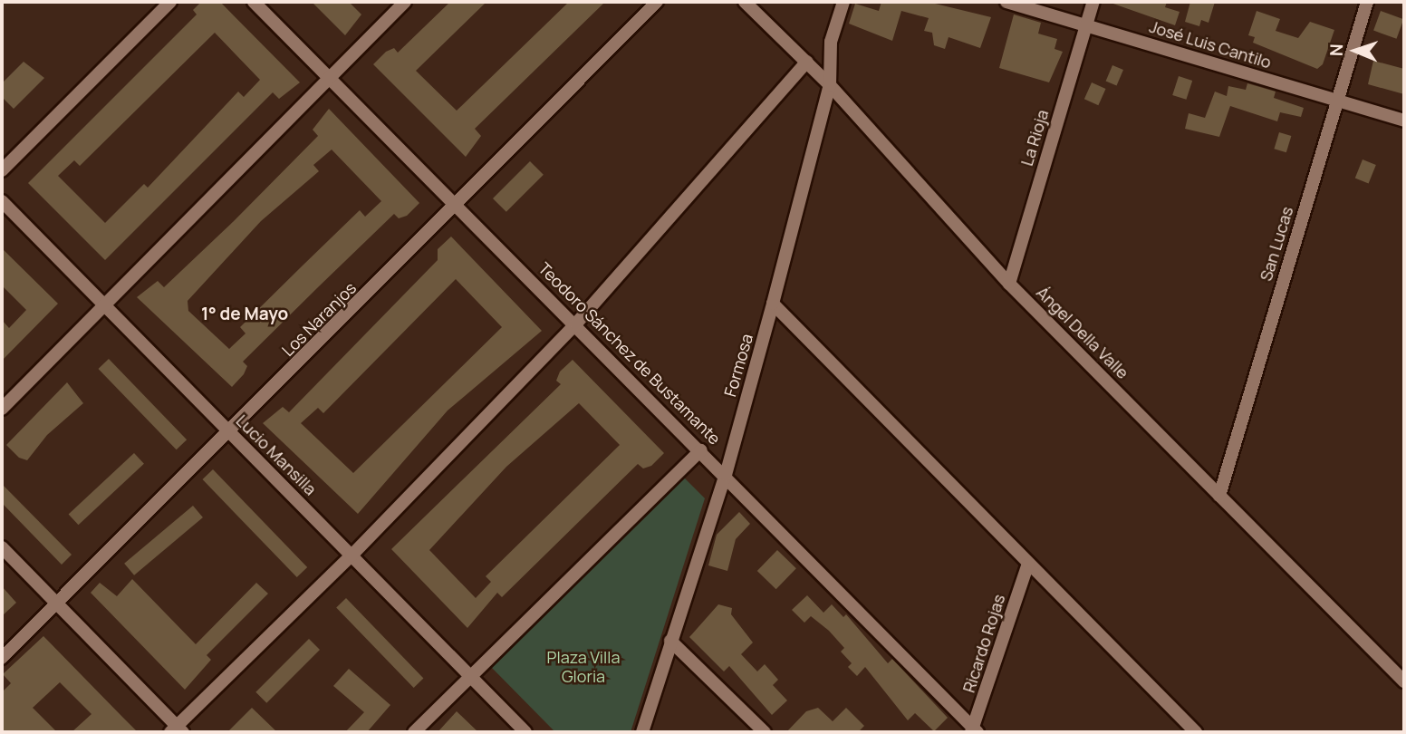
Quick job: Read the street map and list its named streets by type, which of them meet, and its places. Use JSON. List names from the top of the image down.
{
  "streets": {
    "street": [
      "José Luis Cantilo",
      "La Rioja",
      "San Lucas",
      "Los Naranjos",
      "Ángel Della Valle",
      "Teodoro Sánchez de Bustamante",
      "Formosa",
      "Lucio Mansilla",
      "Ricardo Rojas"
    ]
  },
  "crossings": [
    ["José Luis Cantilo", "La Rioja"],
    ["José Luis Cantilo", "San Lucas"],
    ["La Rioja", "Ángel Della Valle"],
    ["San Lucas", "Ángel Della Valle"],
    ["Los Naranjos", "Teodoro Sánchez de Bustamante"],
    ["Los Naranjos", "Lucio Mansilla"],
    ["Ángel Della Valle", "Formosa"],
    ["Teodoro Sánchez de Bustamante", "Formosa"],
    ["Teodoro Sánchez de Bustamante", "Ricardo Rojas"]
  ],
  "districts": ["1° de Mayo"],
  "parks": ["Plaza Villa Gloria"],
  "north": "left"
}
